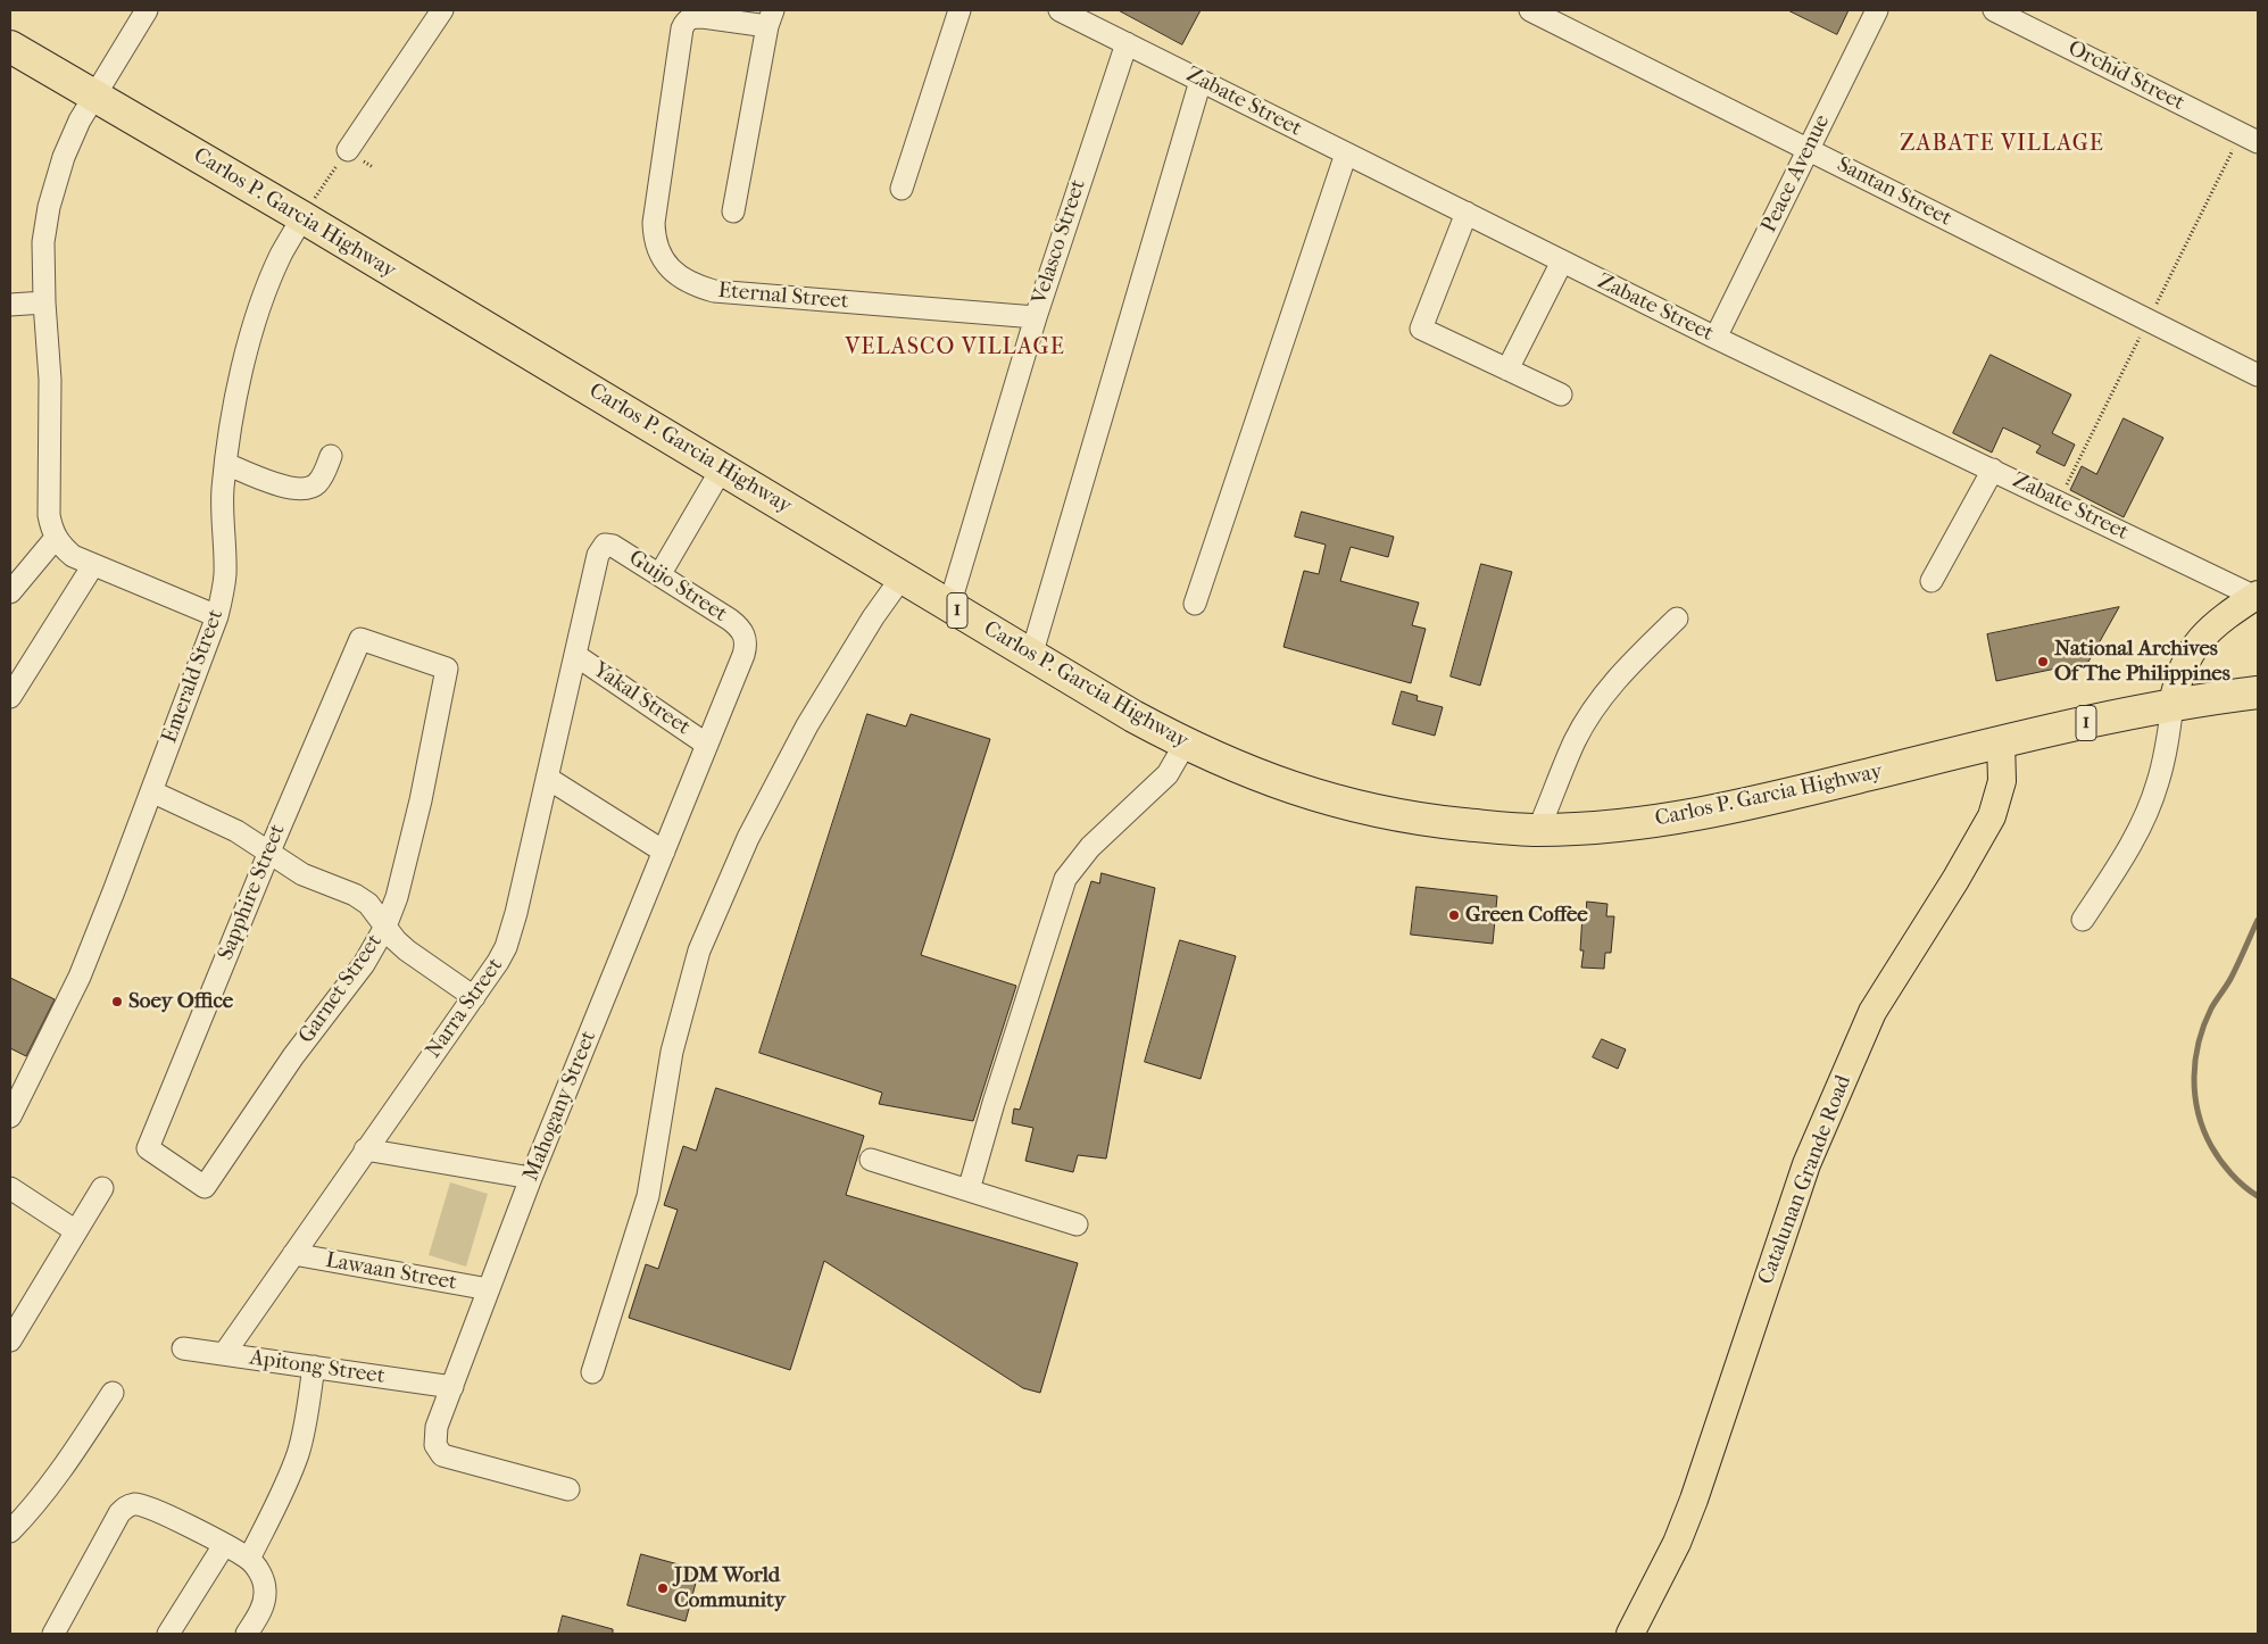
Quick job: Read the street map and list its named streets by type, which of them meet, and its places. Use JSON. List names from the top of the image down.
{
  "streets": {
    "highway": ["Carlos P. Garcia Highway", "1"],
    "main road": ["Catalunan Grande Road"],
    "street": [
      "Orchid Street",
      "Zabate Street",
      "Peace Avenue",
      "Santan Street",
      "Velasco Street",
      "Eternal Street",
      "Guijo Street",
      "Emerald Street",
      "Yakal Street",
      "Sapphire Street",
      "Garnet Street",
      "Narra Street",
      "Mahogany Street",
      "Lawaan Street",
      "Apitong Street"
    ]
  },
  "crossings": [
    ["Zabate Street", "Peace Avenue"],
    ["Zabate Street", "Velasco Street"],
    ["Peace Avenue", "Santan Street"],
    ["Carlos P. Garcia Highway", "Velasco Street"],
    ["Carlos P. Garcia Highway", "Emerald Street"],
    ["Carlos P. Garcia Highway", "Catalunan Grande Road"],
    ["Velasco Street", "Eternal Street"],
    ["Guijo Street", "Narra Street"],
    ["Guijo Street", "Mahogany Street"],
    ["Yakal Street", "Narra Street"],
    ["Yakal Street", "Mahogany Street"],
    ["Sapphire Street", "Garnet Street"],
    ["Narra Street", "Lawaan Street"],
    ["Narra Street", "Apitong Street"],
    ["Mahogany Street", "Lawaan Street"],
    ["Mahogany Street", "Apitong Street"]
  ],
  "districts": ["ZABATE VILLAGE", "VELASCO VILLAGE"],
  "places": [
    "National Archives Of The Philippines",
    "Green Coffee",
    "Soey Office",
    "JDM World Community"
  ]
}
